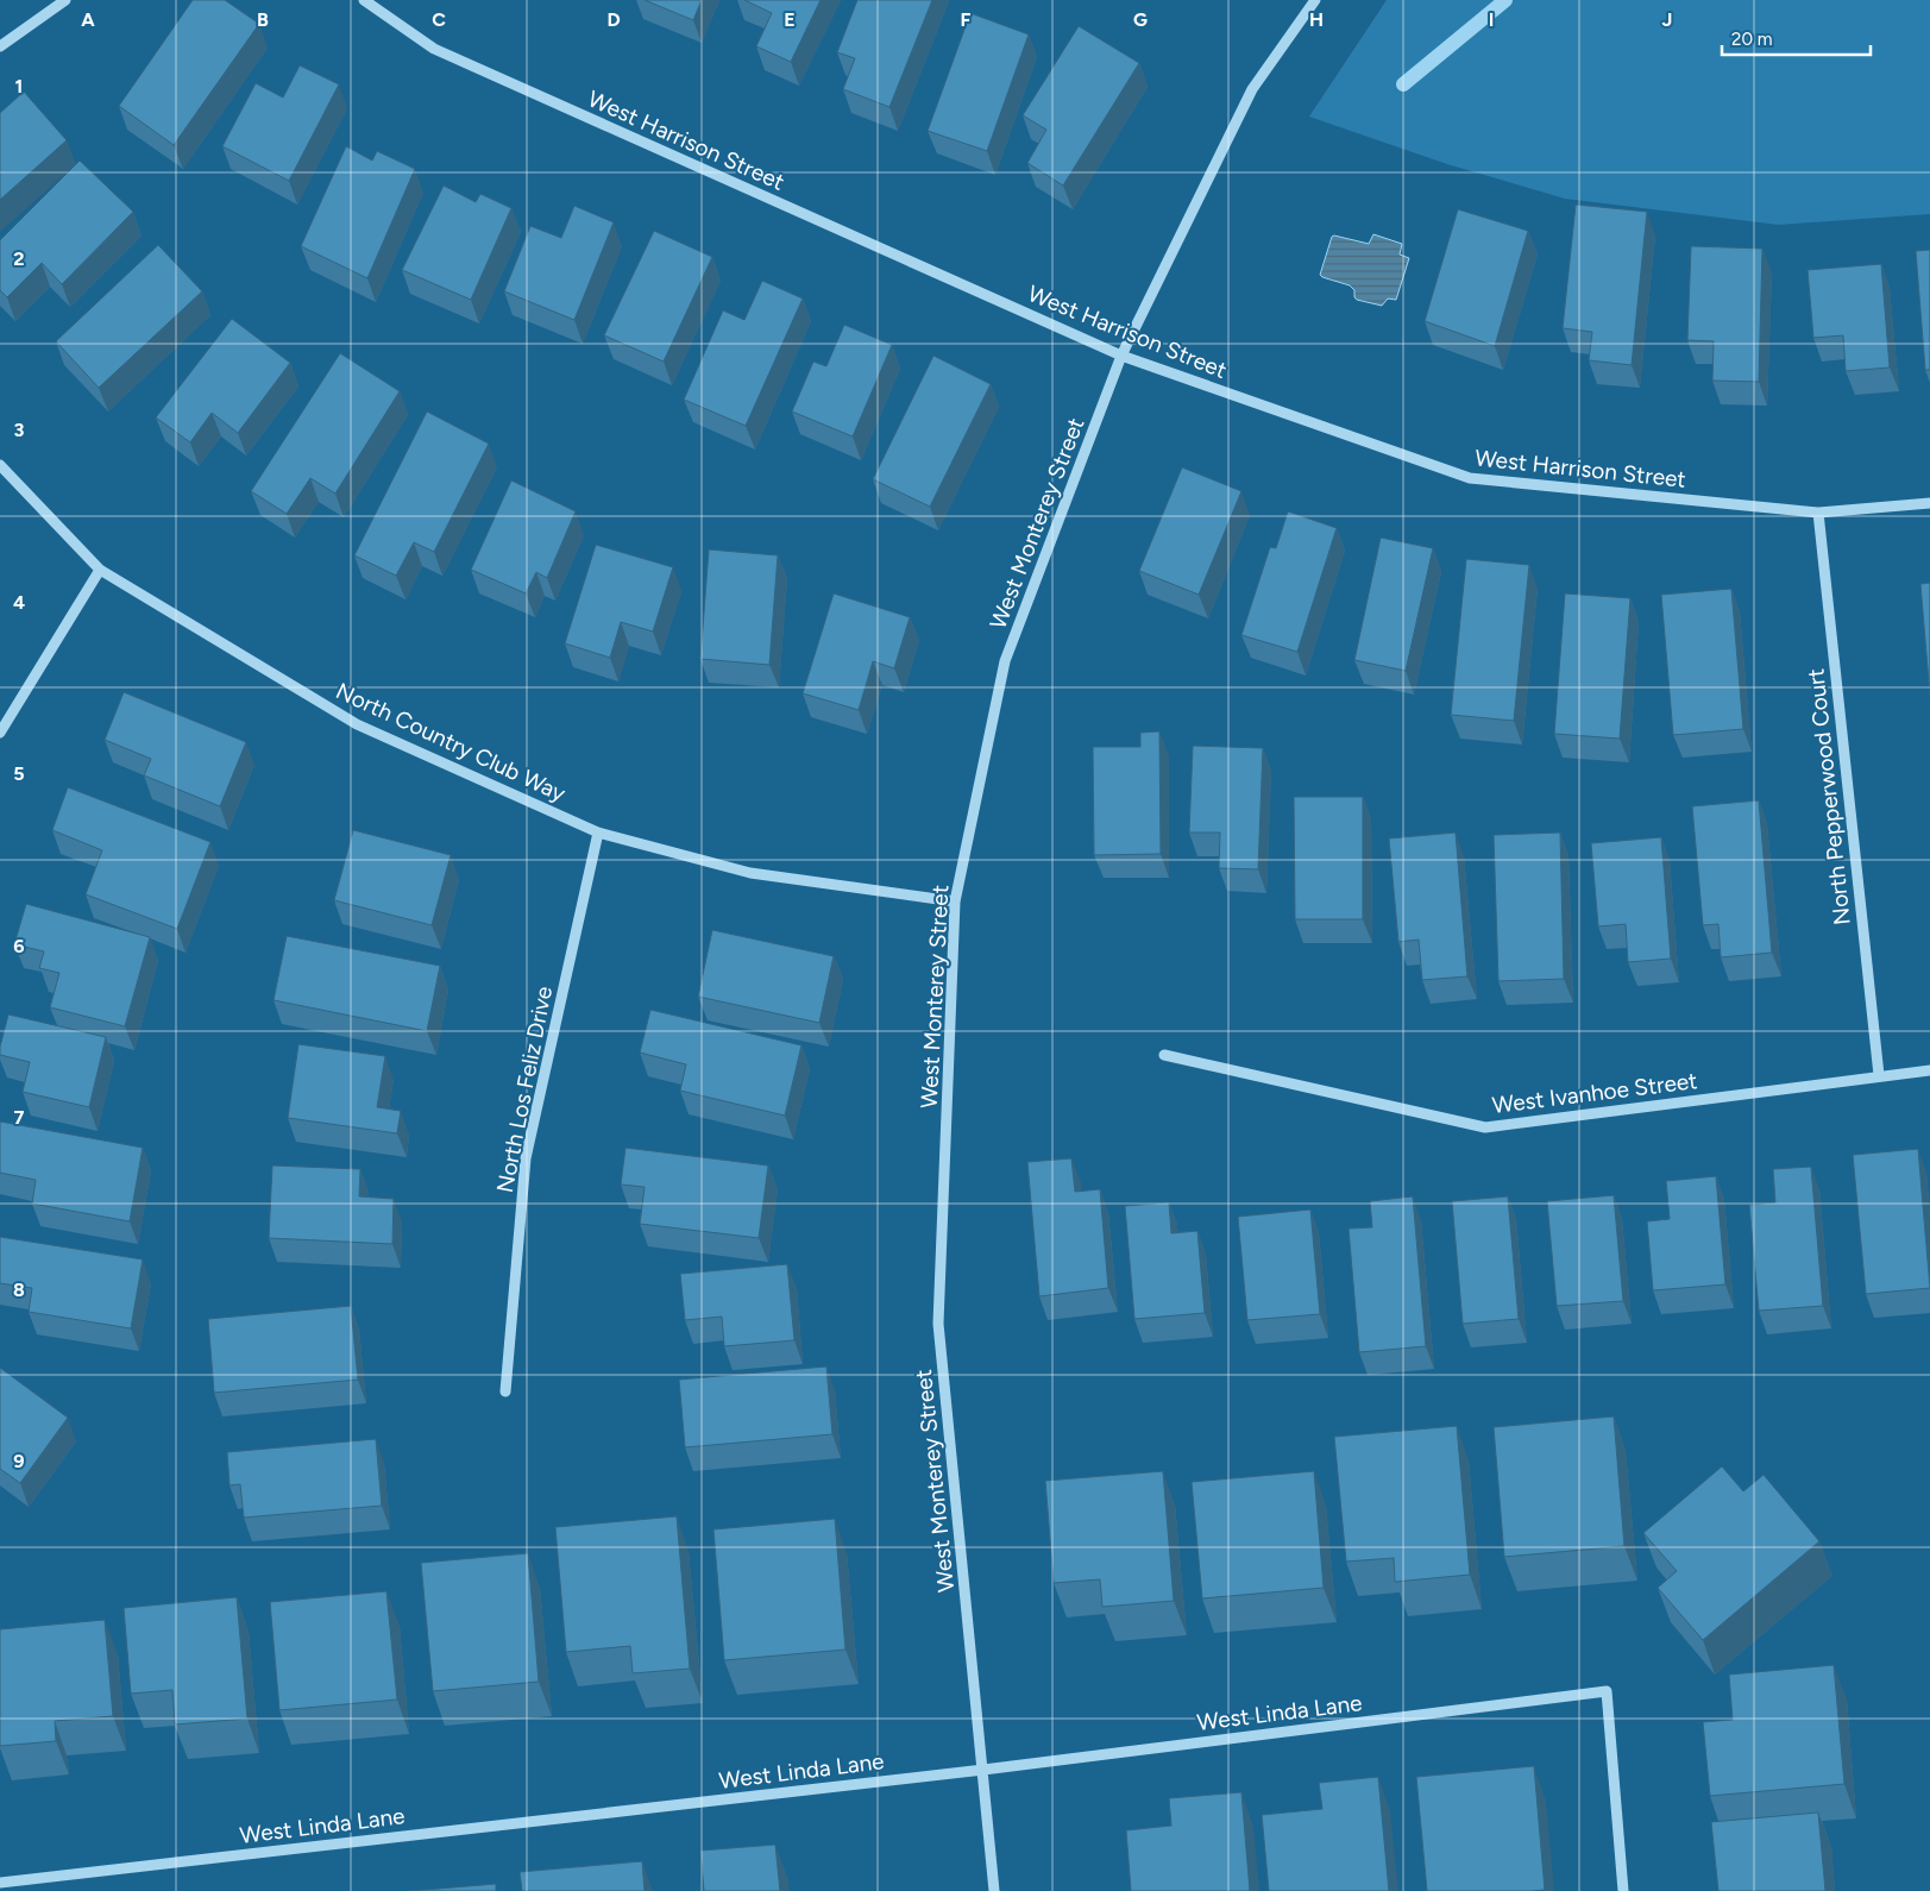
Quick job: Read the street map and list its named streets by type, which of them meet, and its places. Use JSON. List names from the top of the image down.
{
  "streets": {
    "street": [
      "West Harrison Street",
      "West Monterey Street",
      "North Country Club Way",
      "North Pepperwood Court",
      "North Los Feliz Drive",
      "West Ivanhoe Street",
      "West Linda Lane"
    ]
  },
  "crossings": [
    ["West Harrison Street", "West Monterey Street"],
    ["West Harrison Street", "North Pepperwood Court"],
    ["West Monterey Street", "North Country Club Way"],
    ["West Monterey Street", "West Linda Lane"],
    ["North Country Club Way", "North Los Feliz Drive"],
    ["North Pepperwood Court", "West Ivanhoe Street"]
  ],
  "scale_bar": "20 m",
  "grid": {
    "columns": [
      "A",
      "B",
      "C",
      "D",
      "E",
      "F",
      "G",
      "H",
      "I",
      "J"
    ],
    "rows": [
      "1",
      "2",
      "3",
      "4",
      "5",
      "6",
      "7",
      "8",
      "9"
    ]
  }
}
